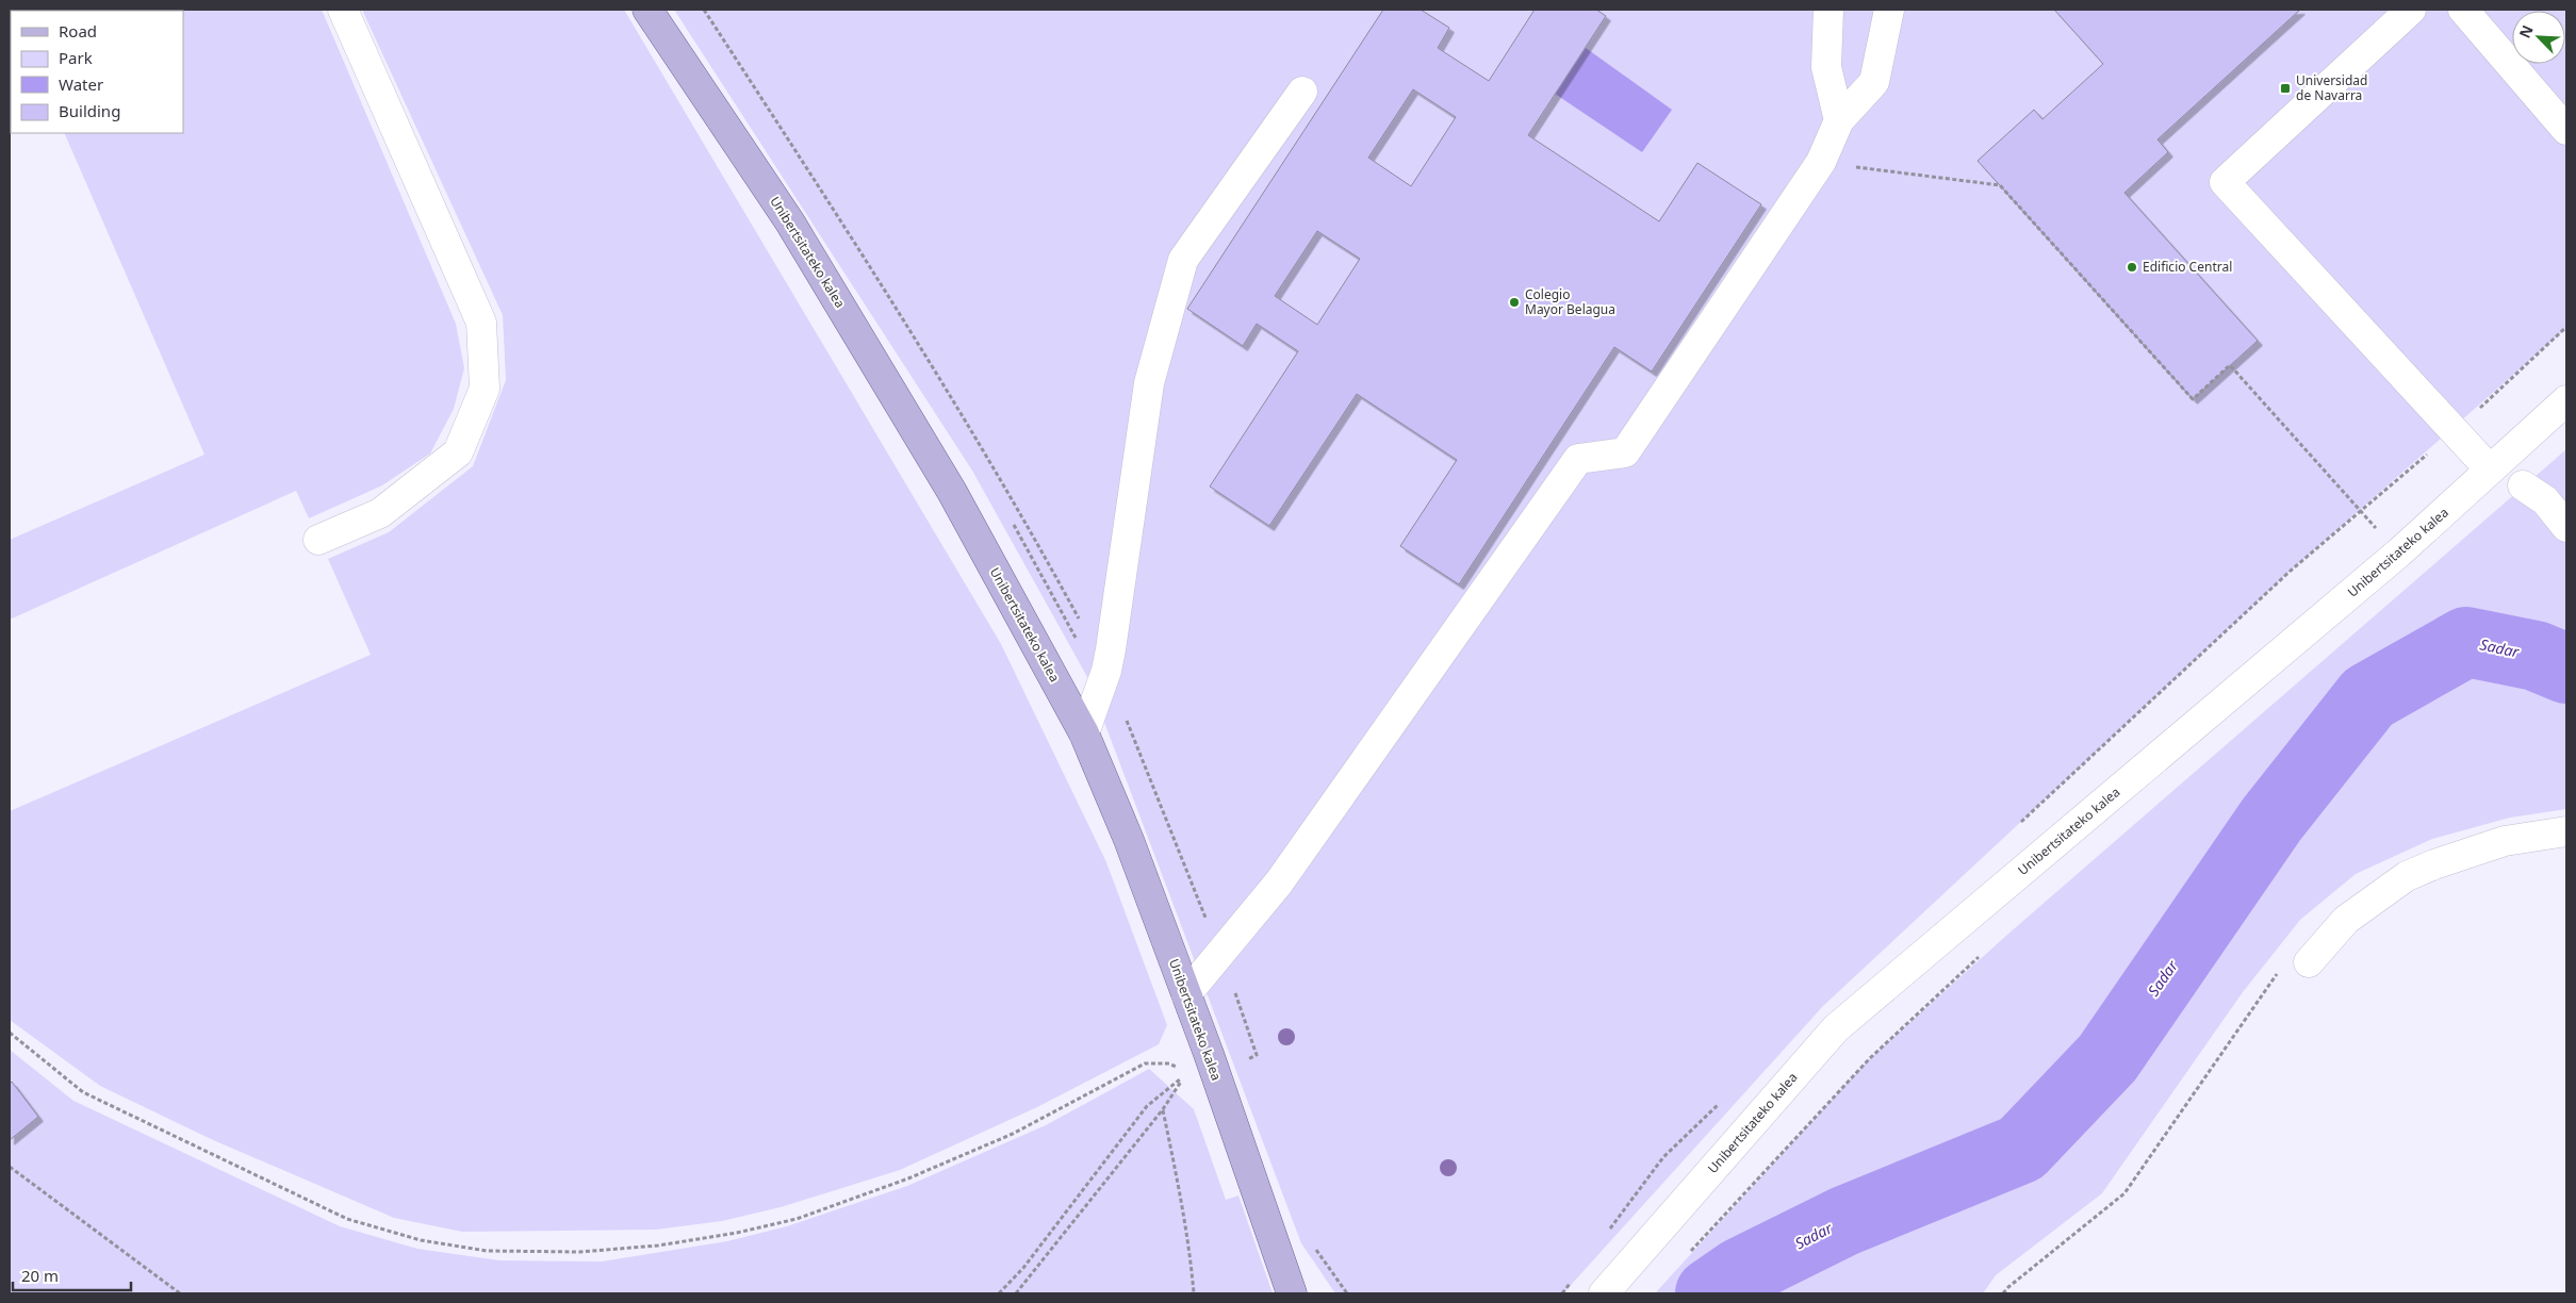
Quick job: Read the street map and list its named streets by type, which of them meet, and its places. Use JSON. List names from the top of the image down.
{
  "streets": {
    "main road": ["Unibertsitateko kalea"]
  },
  "water": ["Sadar"],
  "places": {
    "transit": ["Universidad de Navarra"],
    "other": ["Edificio Central", "Colegio Mayor Belagua"]
  },
  "legend": [
    "Road",
    "Park",
    "Water",
    "Building"
  ],
  "scale_bar": "20 m",
  "north": "top left"
}
